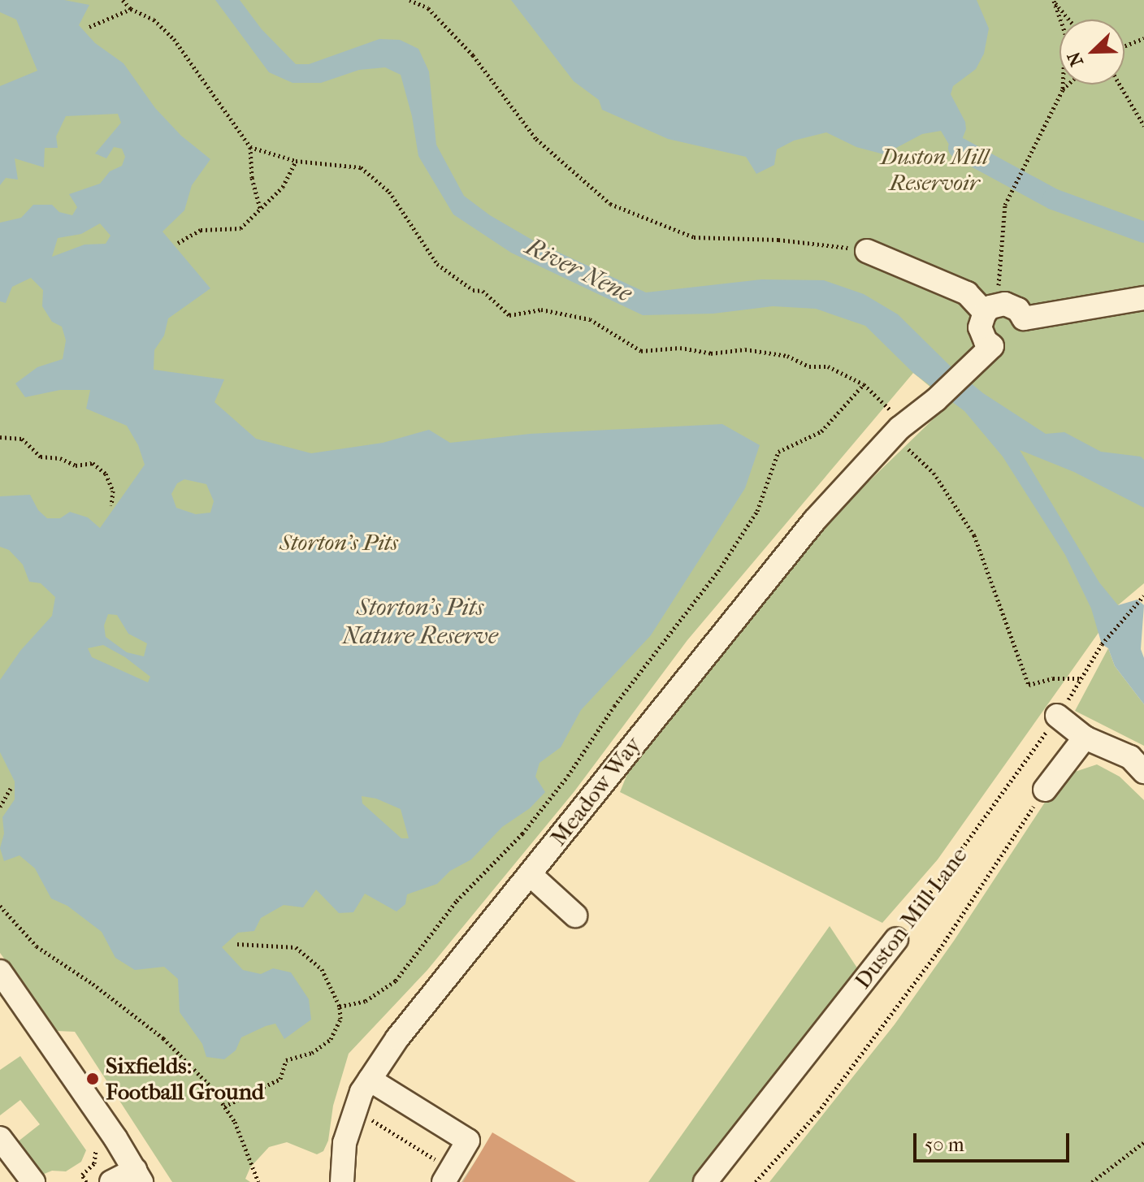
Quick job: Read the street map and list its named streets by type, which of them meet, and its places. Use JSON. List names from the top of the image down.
{
  "streets": {
    "street": ["Meadow Way", "Duston Mill Lane"]
  },
  "water": ["River Nene", "Storton's Pits Nature Reserve"],
  "parks": ["Duston Mill Reservoir", "Storton's Pits"],
  "places": ["Sixfields: Football Ground"],
  "scale_bar": "50 m",
  "north": "bottom left"
}
